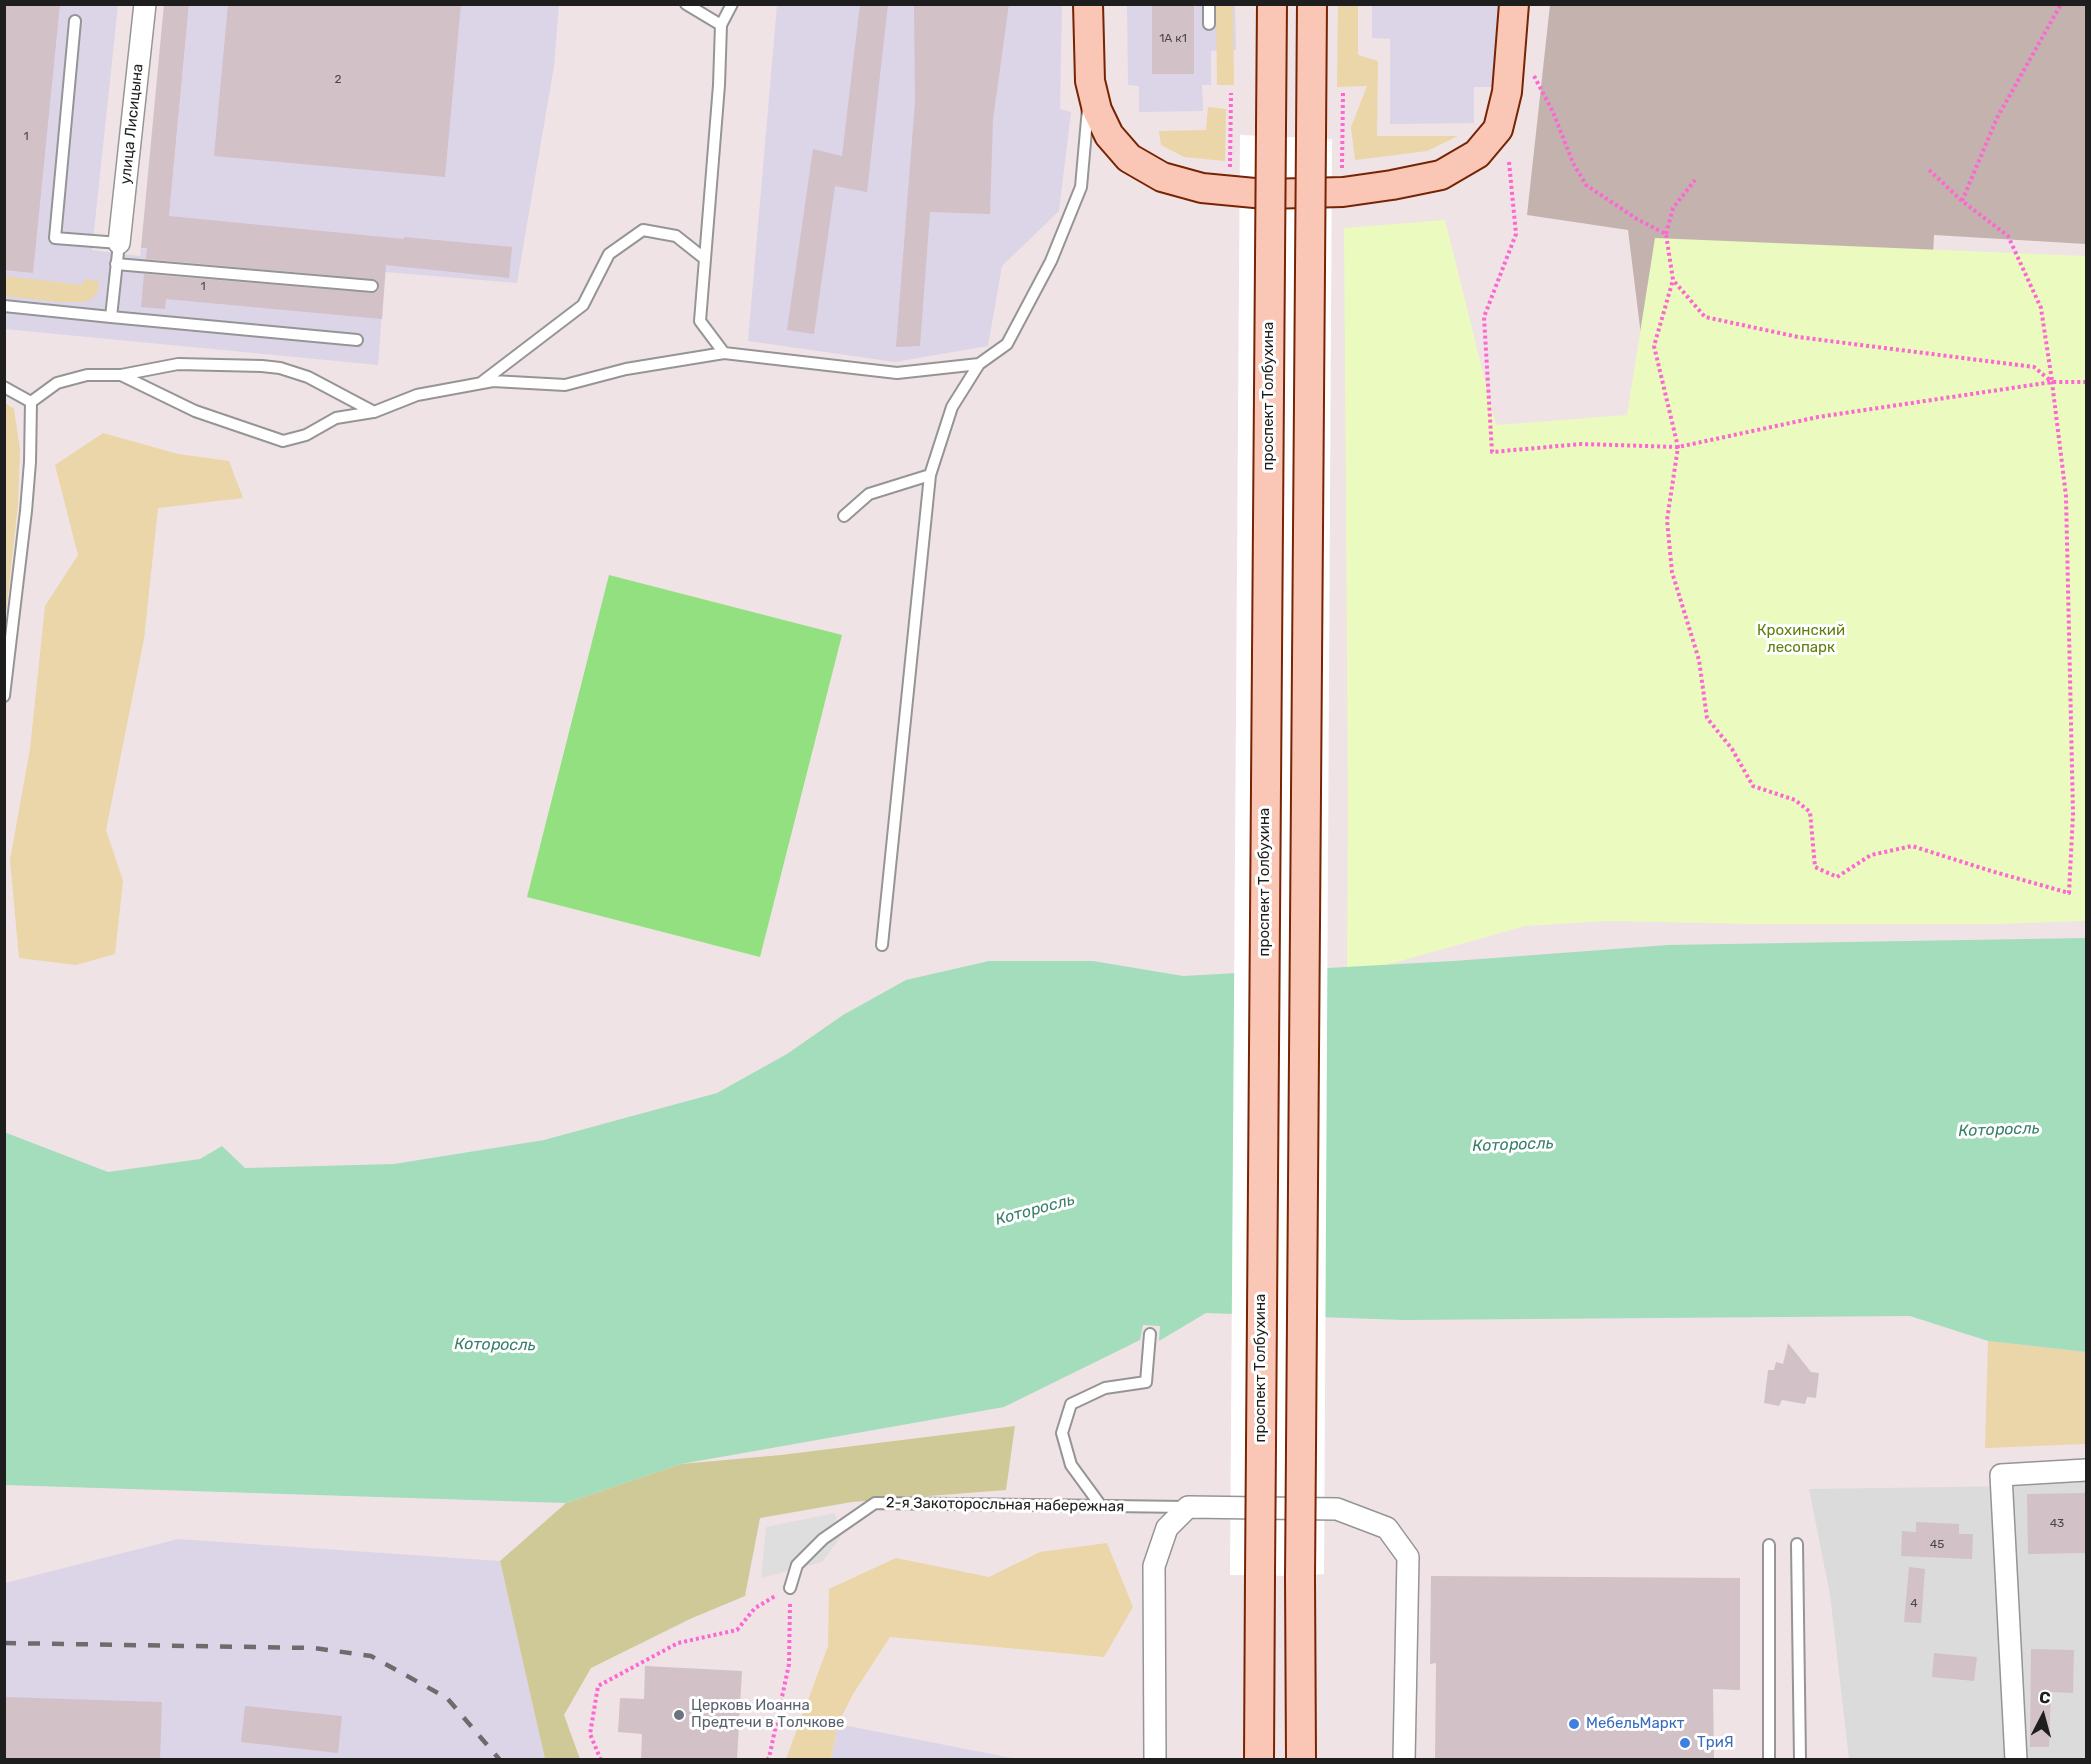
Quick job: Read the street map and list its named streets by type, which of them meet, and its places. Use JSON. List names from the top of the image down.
{
  "streets": {
    "main road": ["проспект Толбухина"],
    "street": ["улица Лисицына"],
    "lane": ["2-я Закоторосльная набережная"]
  },
  "water": ["Которосль"],
  "parks": ["Крохинский лесопарк"],
  "places": ["Церковь Иоанна Предтечи в Толчкове", "МебельМаркт", "ТриЯ"],
  "house_numbers": [
    "1А к1",
    "2",
    "1",
    "1",
    "43",
    "45",
    "4"
  ],
  "north": "top"
}
